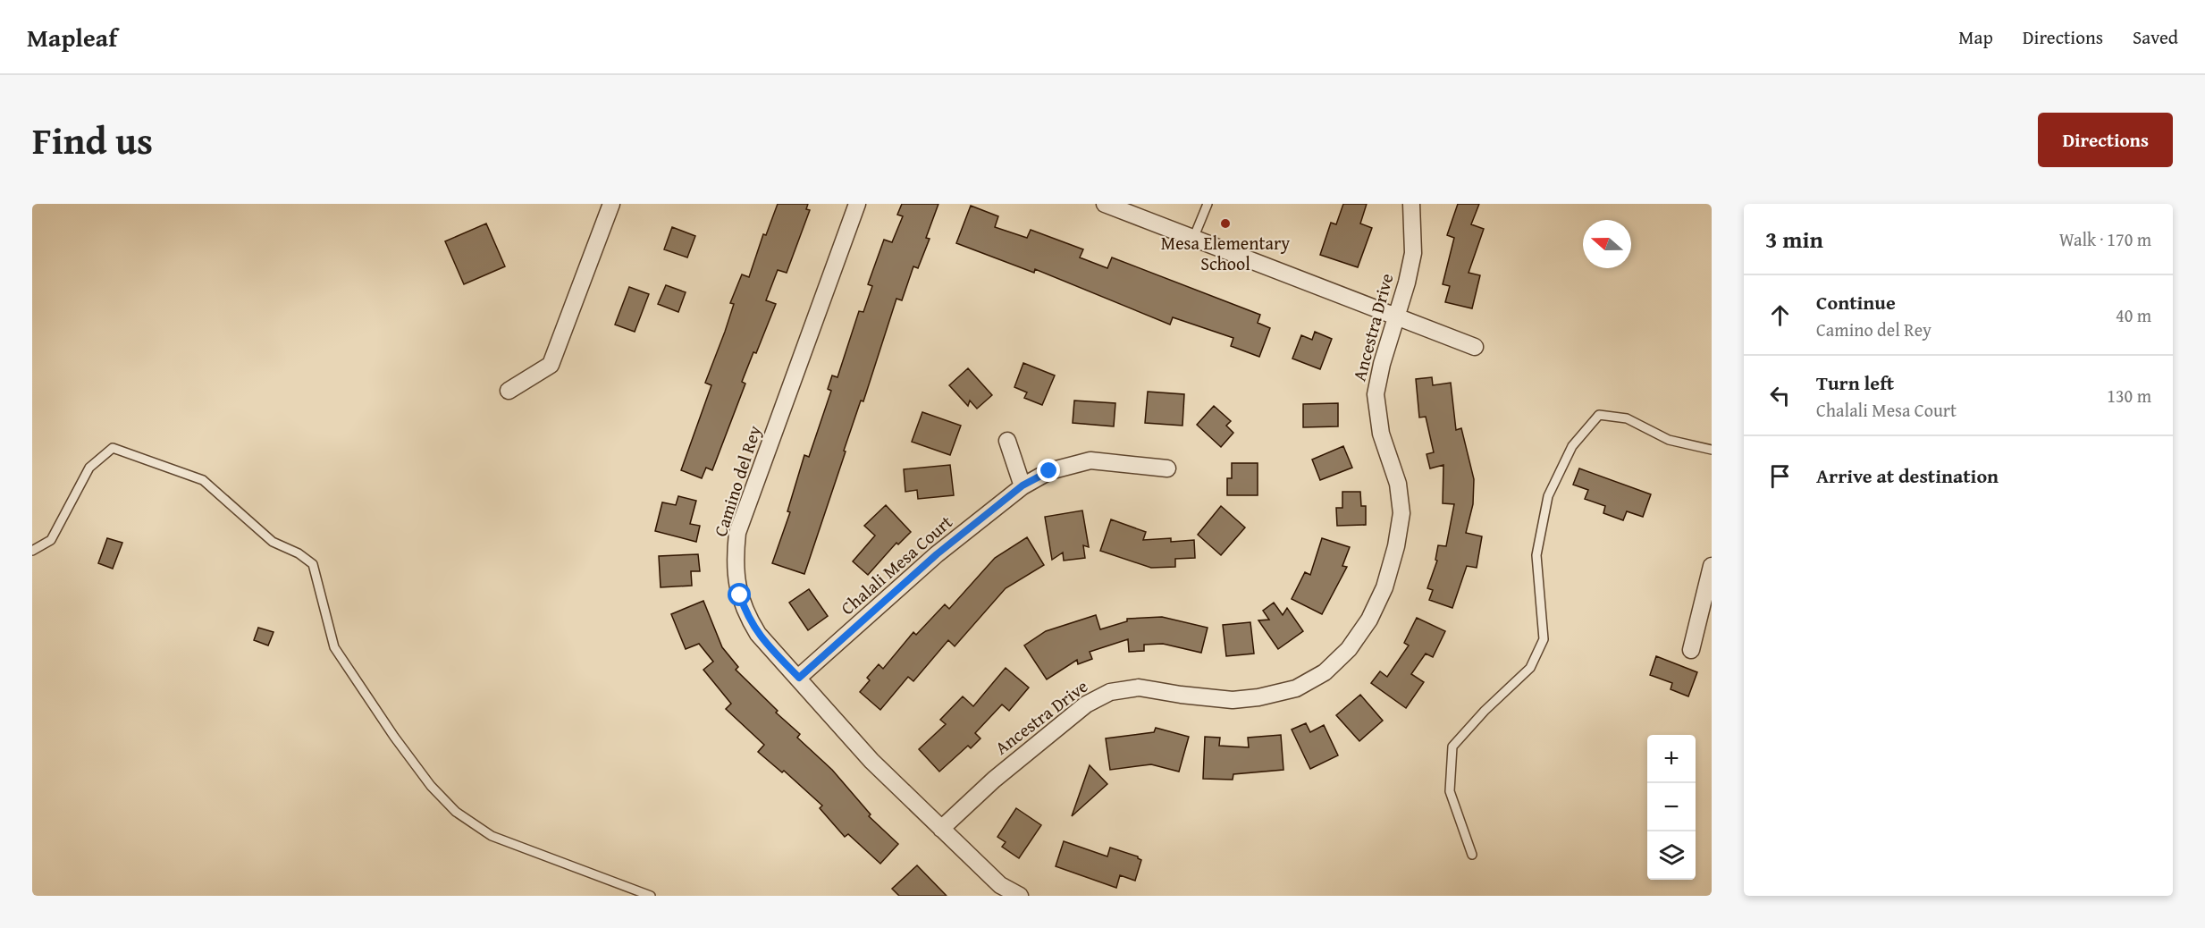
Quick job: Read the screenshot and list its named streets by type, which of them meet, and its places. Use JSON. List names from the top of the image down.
{
  "streets": {
    "street": ["Ancestra Drive", "Camino del Rey", "Chalali Mesa Court"]
  },
  "crossings": [
    ["Ancestra Drive", "Camino del Rey"],
    ["Camino del Rey", "Chalali Mesa Court"]
  ],
  "places": ["Mesa Elementary School"],
  "north": "left",
  "page": {
    "header": "Mapleaf",
    "nav": ["Map", "Directions", "Saved"],
    "title": "Find us",
    "buttons": "Directions",
    "heading": ["3 min", "Walk · 170 m"],
    "list": [
      ["Continue", "Camino del Rey", "40 m"],
      ["Turn left", "Chalali Mesa Court", "130 m"],
      "Arrive at destination"
    ],
    "map_buttons": ["+", "−"]
  }
}
